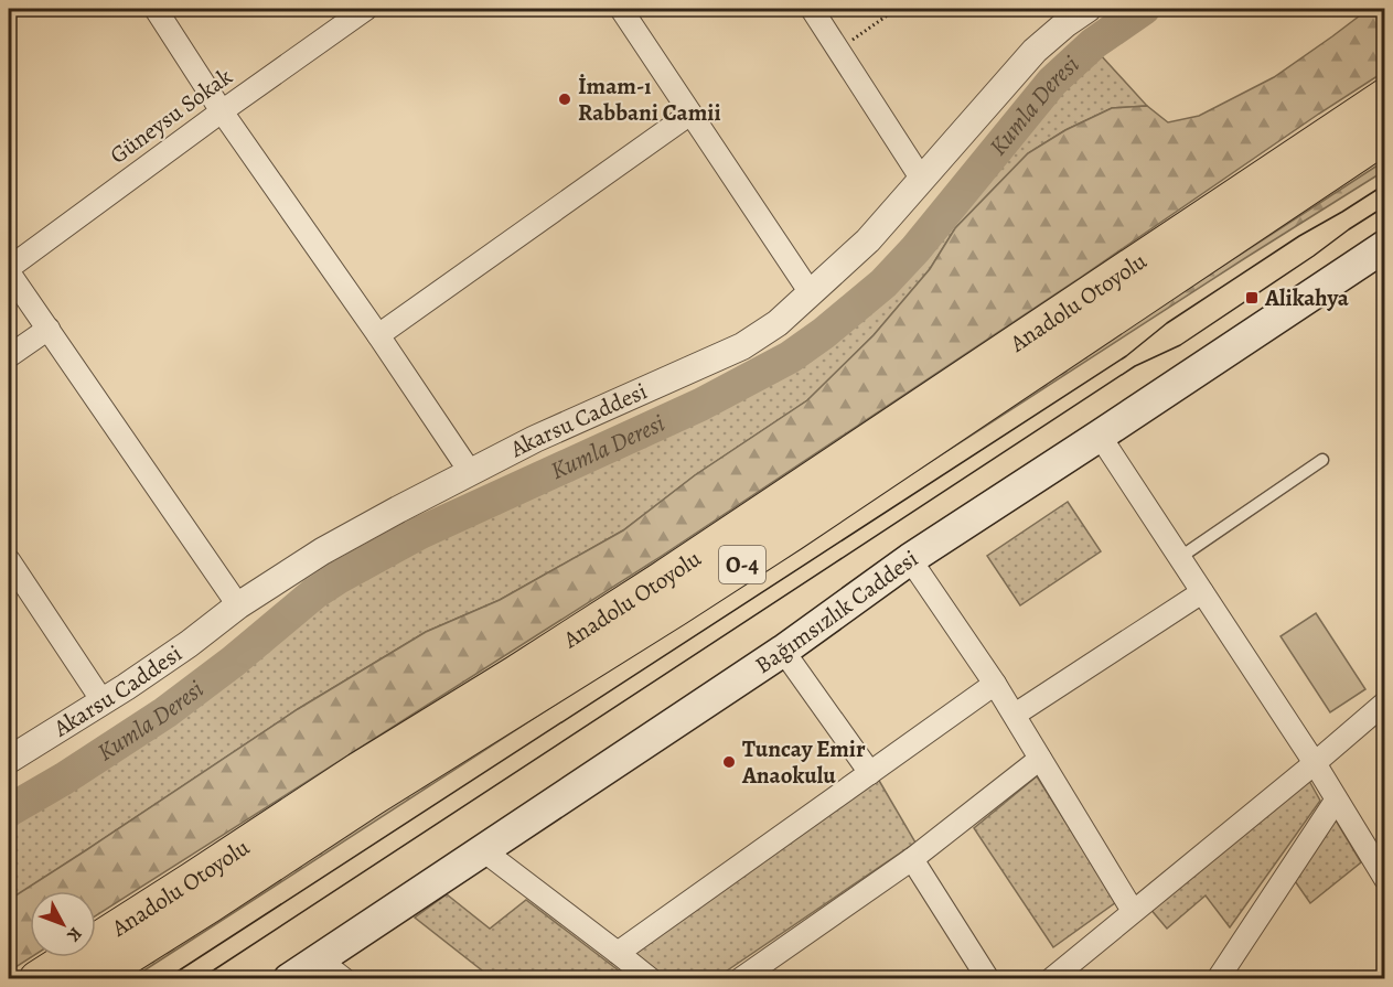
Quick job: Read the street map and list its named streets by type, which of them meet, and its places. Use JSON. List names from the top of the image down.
{
  "streets": {
    "highway": ["Anadolu Otoyolu", "O-4"],
    "main road": ["Bağımsızlık Caddesi"],
    "street": ["Güneysu Sokak", "Akarsu Caddesi"]
  },
  "water": ["Kumla Deresi"],
  "places": {
    "other": ["İmam-ı Rabbani Camii", "Tuncay Emir Anaokulu"],
    "transit": ["Alikahya"]
  },
  "north": "bottom right"
}
